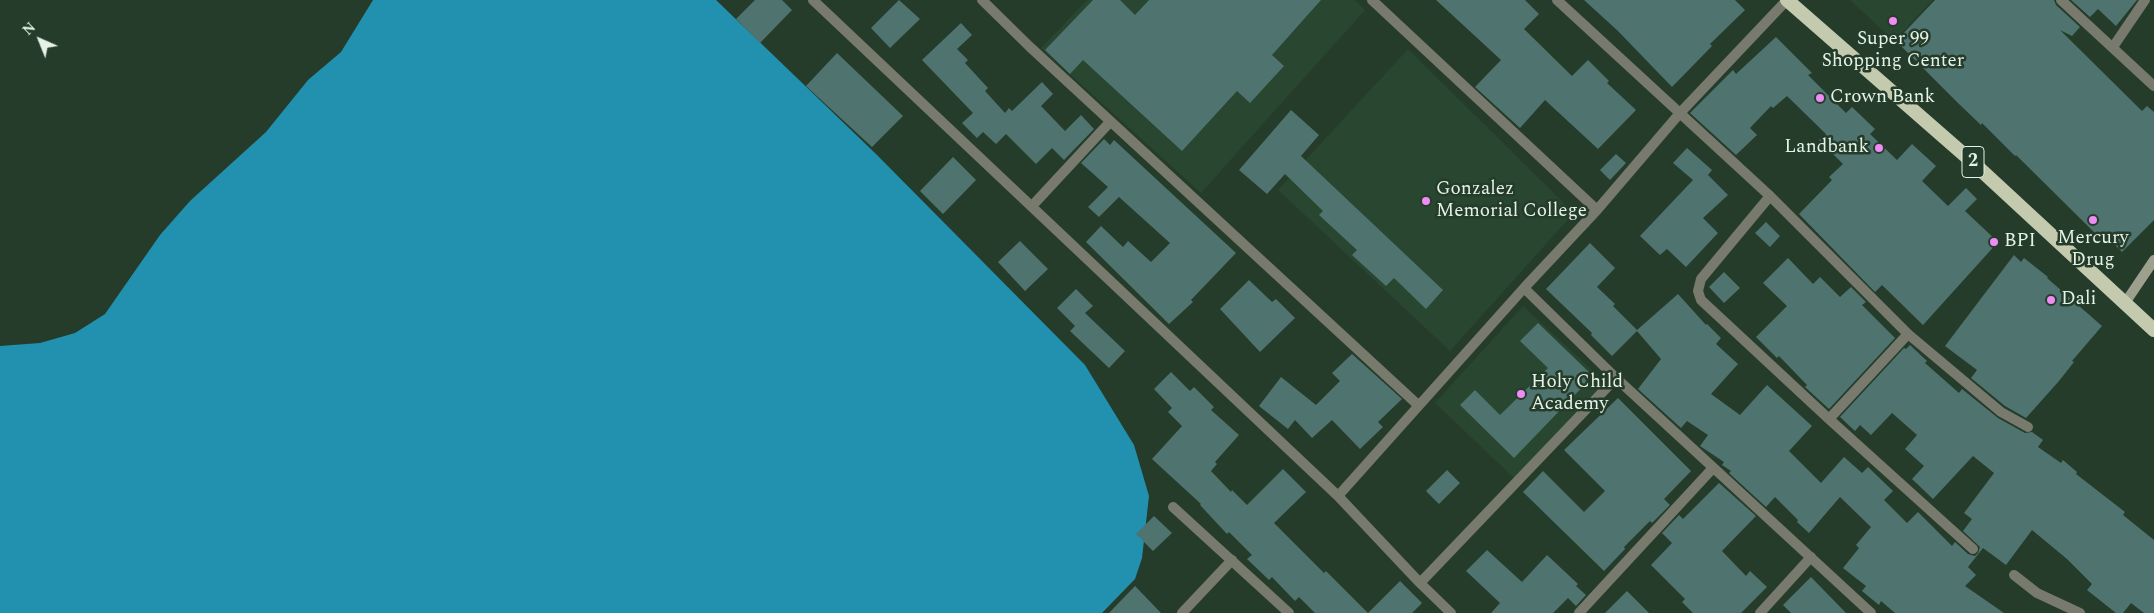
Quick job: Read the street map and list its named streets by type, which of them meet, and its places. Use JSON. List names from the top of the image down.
{
  "streets": {
    "highway": ["2"]
  },
  "places": [
    "Super 99 Shopping Center",
    "Crown Bank",
    "Landbank",
    "Gonzalez Memorial College",
    "Mercury Drug",
    "BPI",
    "Dali",
    "Holy Child Academy"
  ],
  "north": "top left"
}
